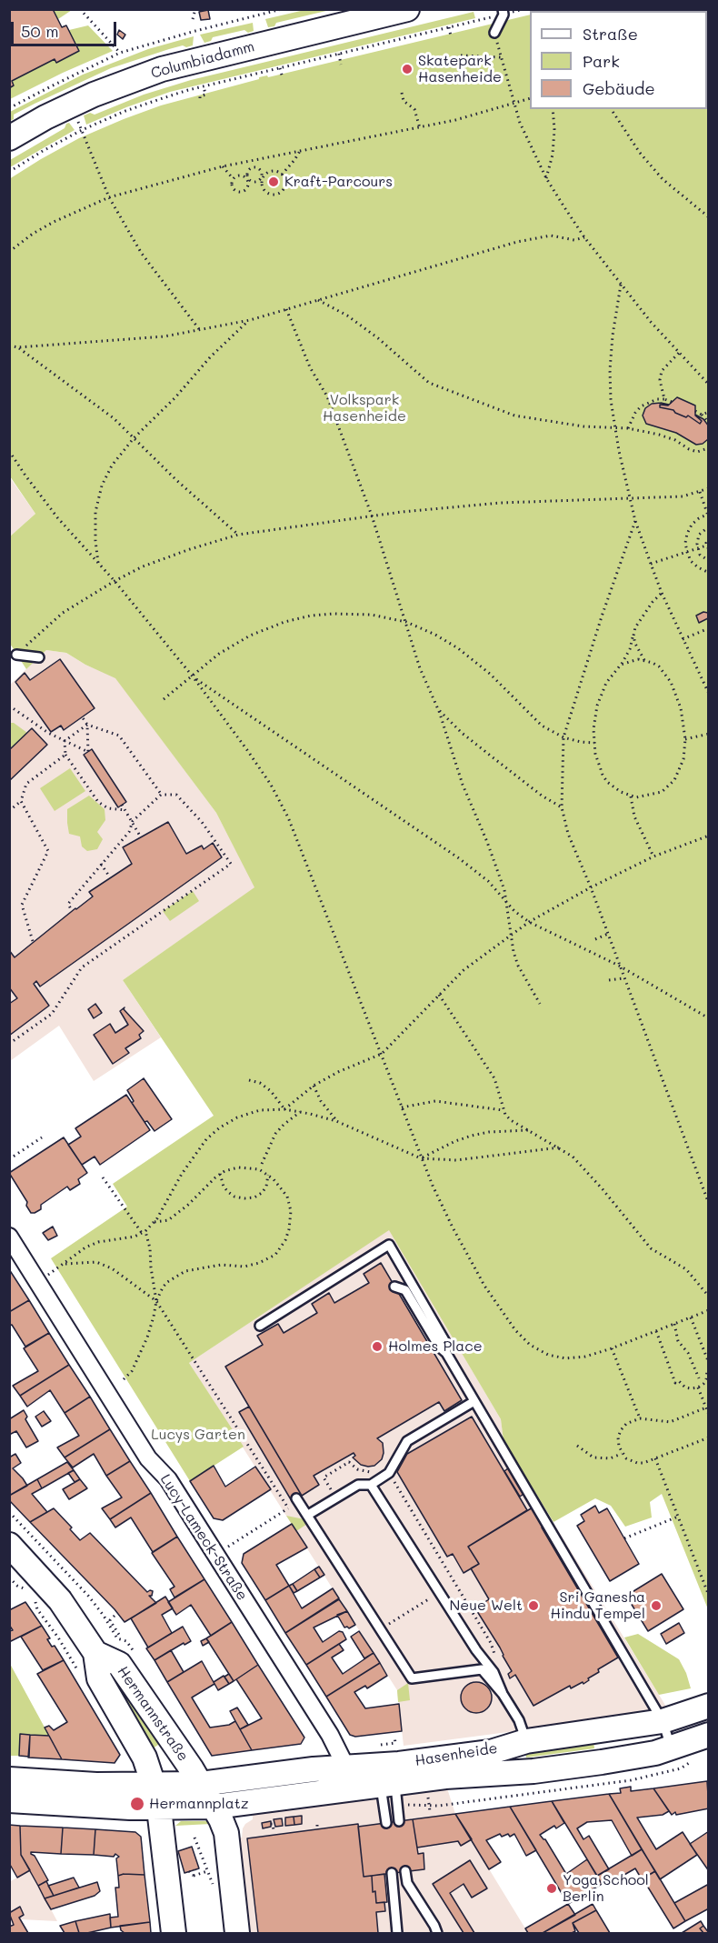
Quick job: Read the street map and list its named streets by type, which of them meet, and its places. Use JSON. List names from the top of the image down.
{
  "streets": {
    "main road": ["Columbiadamm", "Hermannstraße", "Hasenheide"],
    "street": ["Lucy-Lameck-Straße"]
  },
  "crossings": [
    ["Lucy-Lameck-Straße", "Hasenheide"],
    ["Hermannstraße", "Hasenheide"]
  ],
  "parks": ["Volkspark Hasenheide", "Lucys Garten"],
  "places": [
    "Skatepark Hasenheide",
    "Kraft-Parcours",
    "Holmes Place",
    "Neue Welt",
    "Sri Ganesha Hindu Tempel",
    "Hermannplatz",
    "Yoga School Berlin"
  ],
  "legend": ["Straße", "Park", "Gebäude"],
  "scale_bar": "50 m"
}
